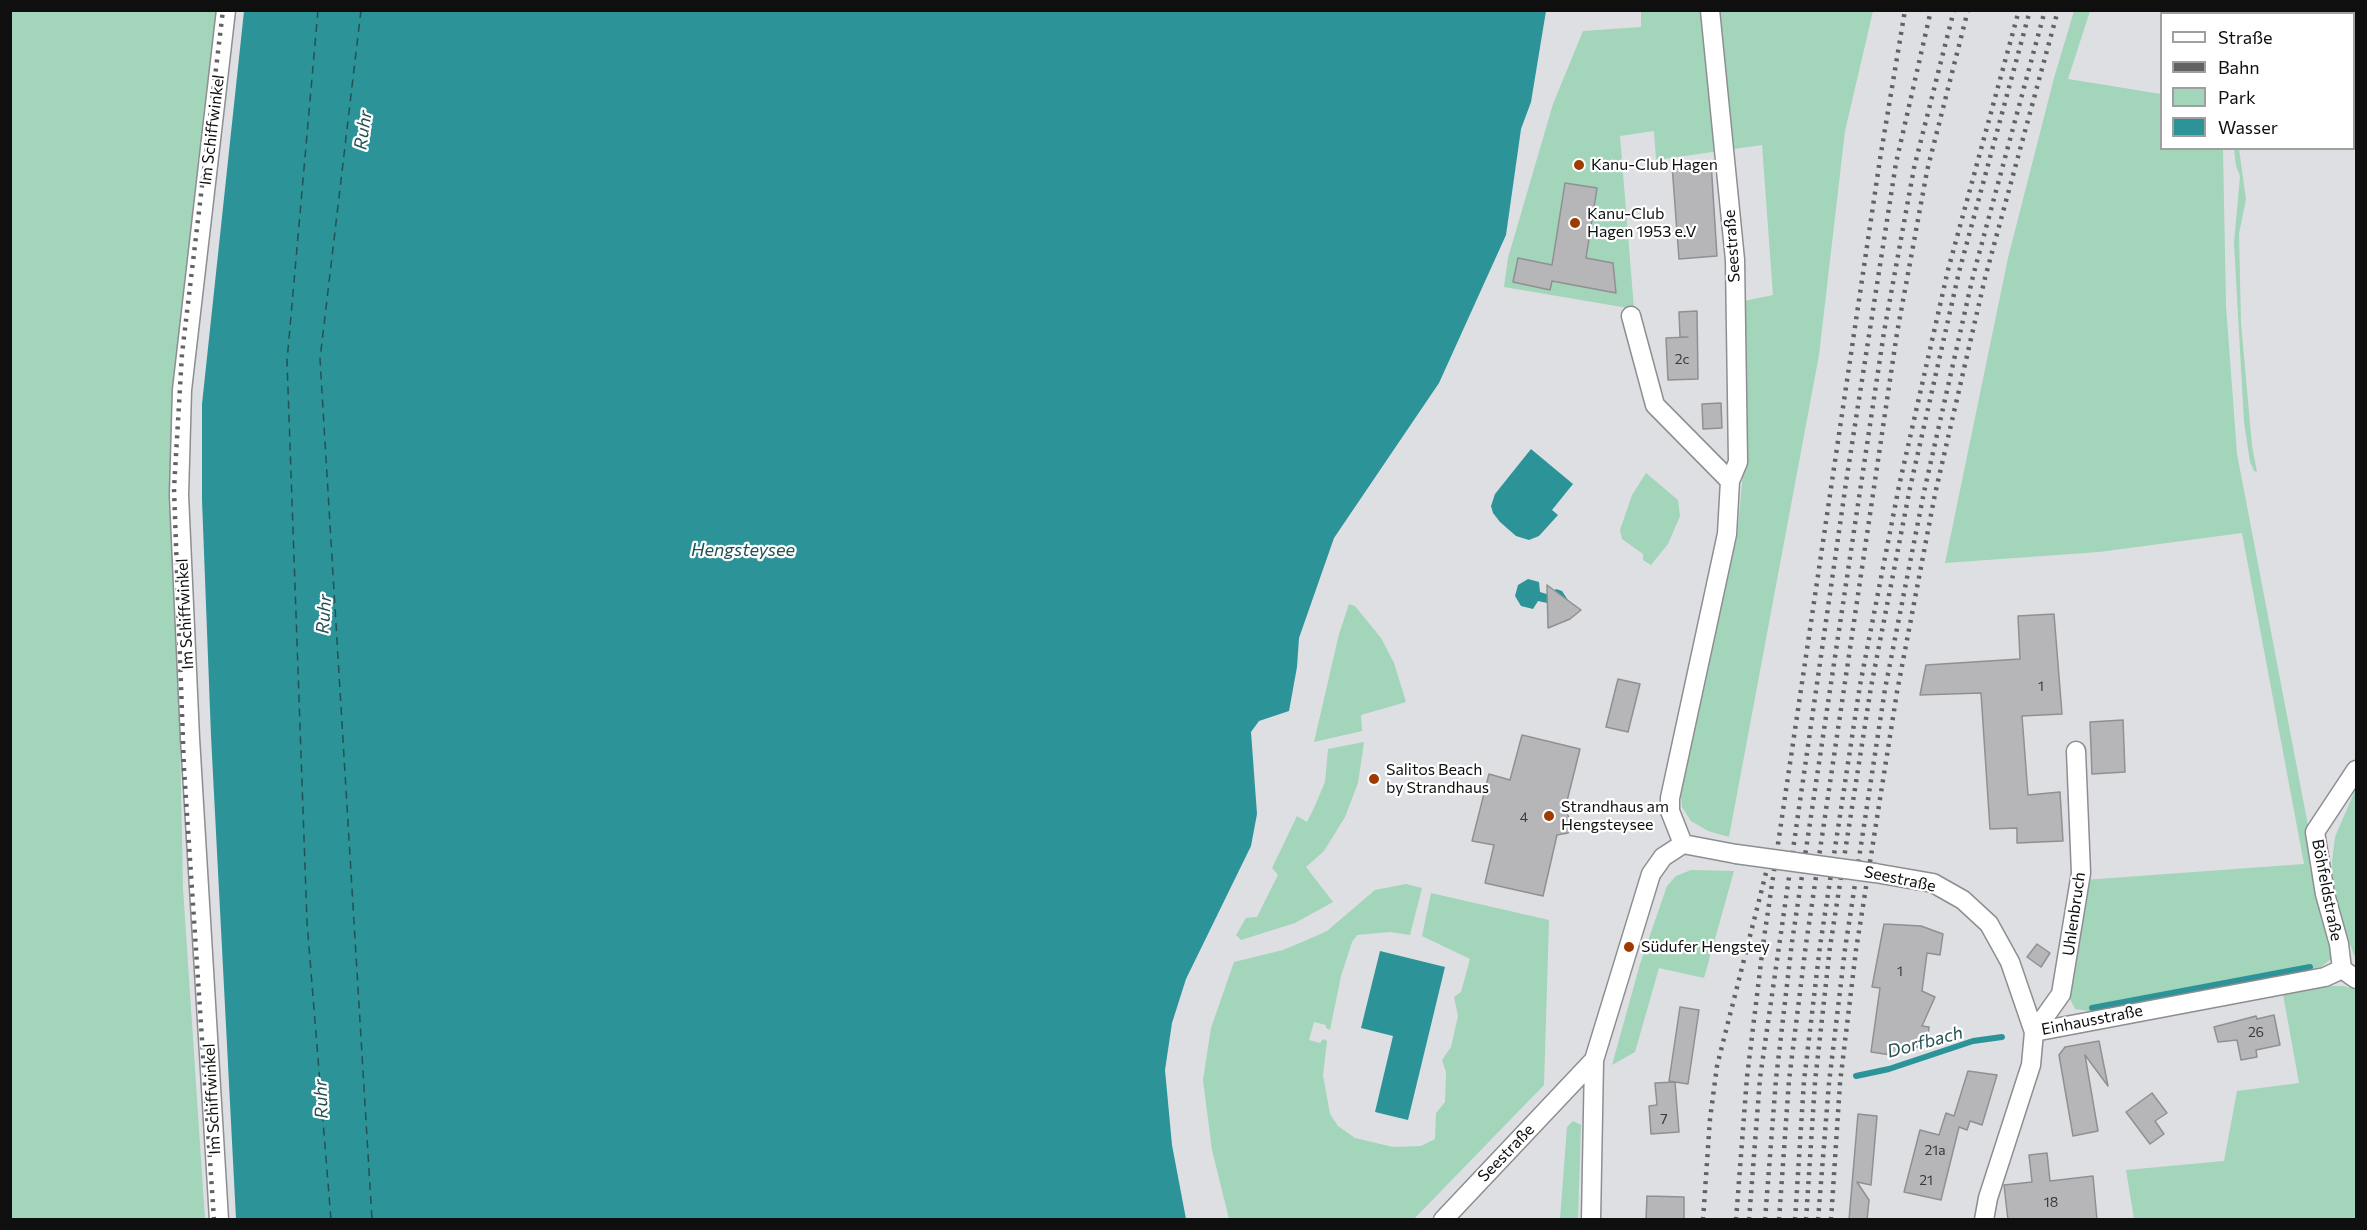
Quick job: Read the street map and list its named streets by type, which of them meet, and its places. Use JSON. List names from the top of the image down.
{
  "streets": {
    "street": [
      "Im Schiffwinkel",
      "Seestraße",
      "Böhfeldstraße",
      "Uhlenbruch",
      "Einhausstraße"
    ]
  },
  "crossings": [
    ["Seestraße", "Uhlenbruch"],
    ["Seestraße", "Einhausstraße"],
    ["Böhfeldstraße", "Einhausstraße"],
    ["Uhlenbruch", "Einhausstraße"]
  ],
  "water": ["Ruhr", "Hengsteysee", "Dorfbach"],
  "places": [
    "Kanu-Club Hagen",
    "Kanu-Club Hagen 1953 e.V",
    "Salitos Beach by Strandhaus",
    "Strandhaus am Hengsteysee",
    "Südufer Hengstey"
  ],
  "house_numbers": [
    "2c",
    "1",
    "4",
    "1",
    "26",
    "7",
    "21a",
    "21",
    "18"
  ],
  "legend": [
    "Straße",
    "Bahn",
    "Park",
    "Wasser"
  ]
}
